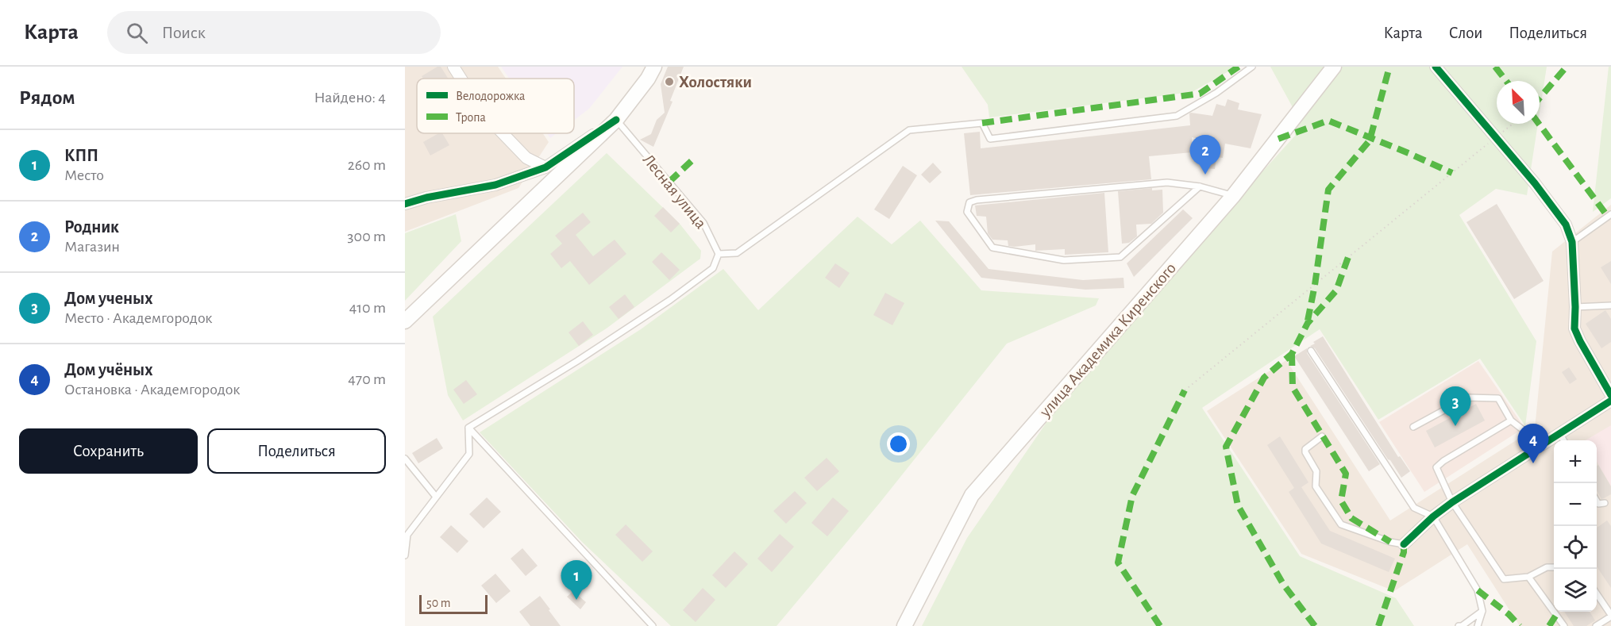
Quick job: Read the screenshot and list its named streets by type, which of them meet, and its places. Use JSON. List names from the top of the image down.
{
  "streets": {
    "main road": ["улица Академика Киренского"],
    "lane": ["Лесная улица"]
  },
  "places": ["Холостяки"],
  "legend": ["Велодорожка", "Тропа"],
  "scale_bar": "50 m",
  "north": "top left",
  "page": {
    "header": "Карта",
    "search": "Поиск",
    "nav": ["Карта", "Слои", "Поделиться"],
    "heading": ["Рядом", "Найдено: 4"],
    "list": [
      {
        "mark": "1",
        "name": "КПП",
        "note": "Место",
        "value": "260 m"
      },
      {
        "mark": "2",
        "name": "Родник",
        "note": "Магазин",
        "value": "300 m"
      },
      {
        "mark": "3",
        "name": "Дом ученых",
        "note": "Место · Академгородок",
        "value": "410 m"
      },
      {
        "mark": "4",
        "name": "Дом учёных",
        "note": "Остановка · Академгородок",
        "value": "470 m"
      }
    ],
    "pins": [
      "2",
      "3",
      "4",
      "1"
    ],
    "buttons": ["Сохранить", "Поделиться"],
    "map_buttons": ["+", "−"],
    "scale": "50 m"
  }
}
